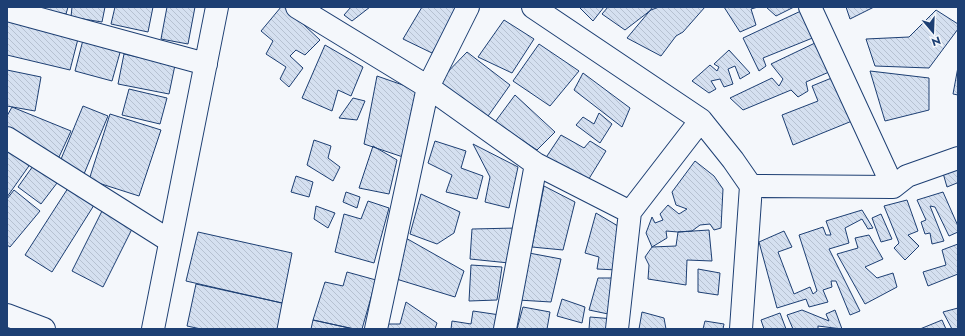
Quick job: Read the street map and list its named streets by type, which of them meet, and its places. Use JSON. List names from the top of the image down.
{
  "north": "bottom"
}
